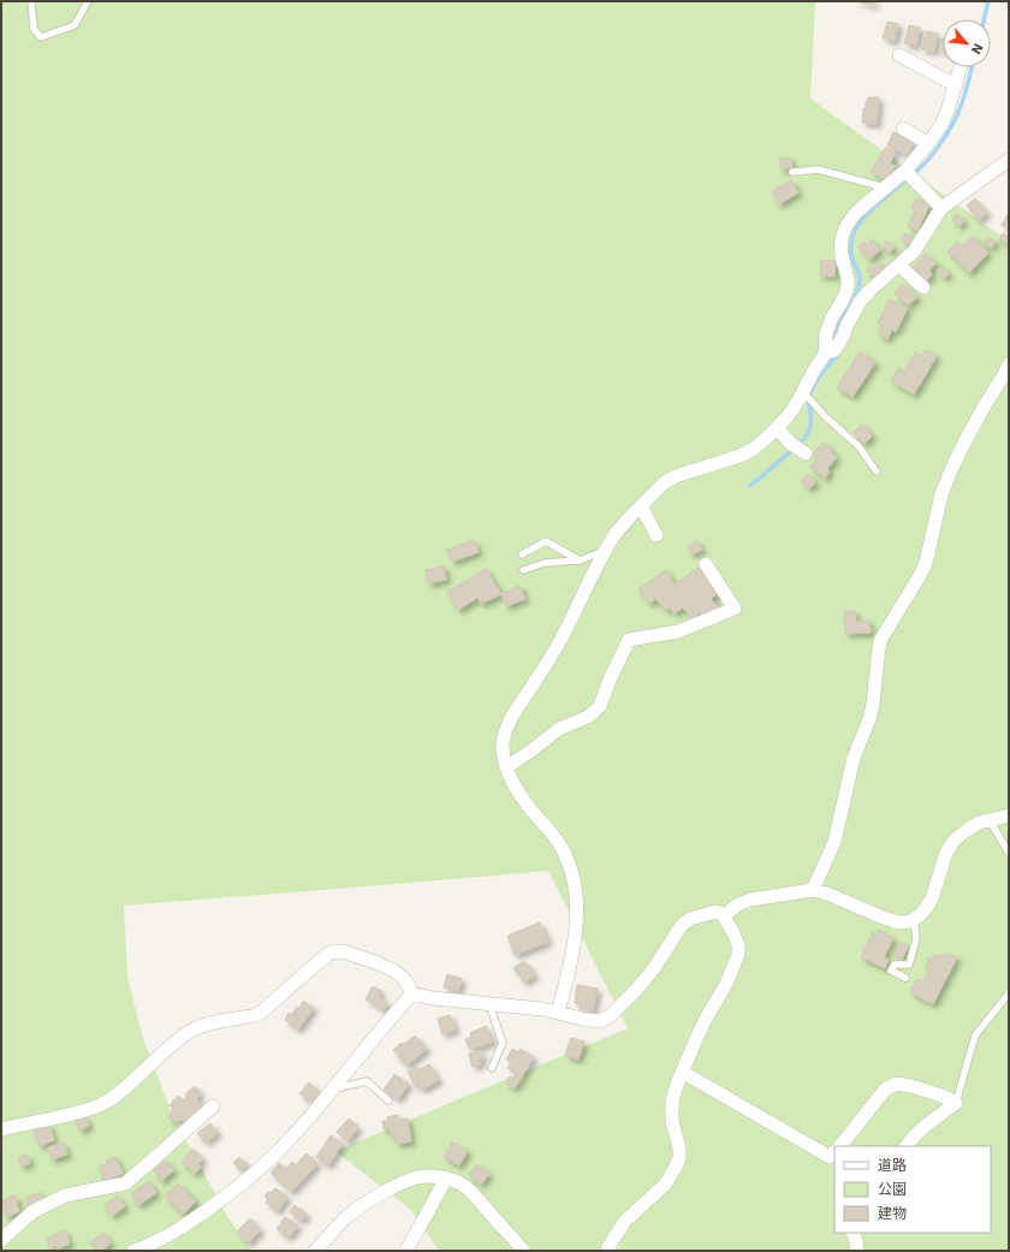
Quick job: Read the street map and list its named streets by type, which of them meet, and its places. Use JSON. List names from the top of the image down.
{
  "legend": ["道路", "公園", "建物"],
  "north": "bottom right"
}
